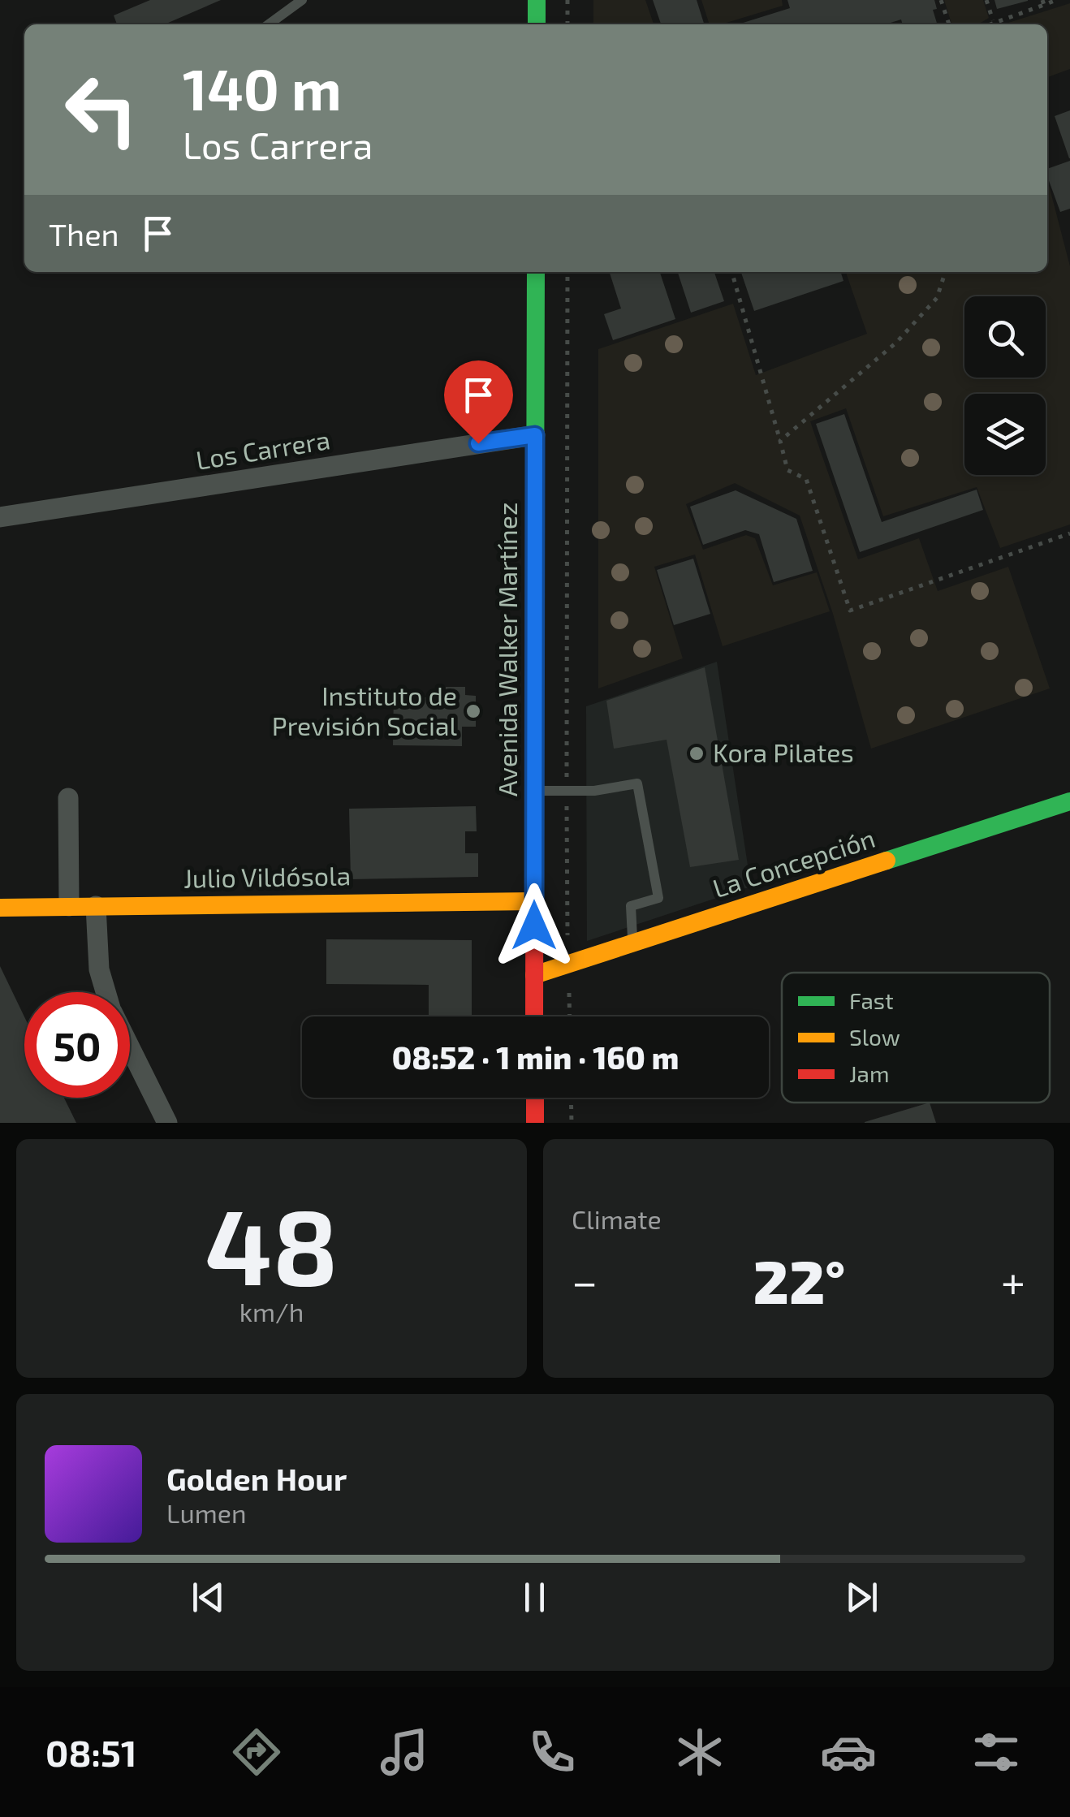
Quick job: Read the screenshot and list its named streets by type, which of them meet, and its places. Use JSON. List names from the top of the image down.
{
  "streets": {
    "street": [
      "Los Carrera",
      "Avenida Walker Martínez",
      "La Concepción",
      "Julio Vildósola"
    ]
  },
  "crossings": [
    ["Los Carrera", "Avenida Walker Martínez"],
    ["Avenida Walker Martínez", "La Concepción"],
    ["Avenida Walker Martínez", "Julio Vildósola"]
  ],
  "places": ["Instituto de Previsión Social", "Kora Pilates"],
  "legend": ["Fast", "Slow", "Jam"],
  "page": {
    "turn": ["140 m", "Los Carrera"],
    "then": "Then",
    "limit": "50",
    "trip": "08:52 · 1 min · 160 m",
    "tile": [
      ["48", "km/h"],
      "Climate"
    ],
    "heat": ["−", "22°", "+"],
    "song": ["Golden Hour", "Lumen"],
    "tabs": "08:51"
  }
}
